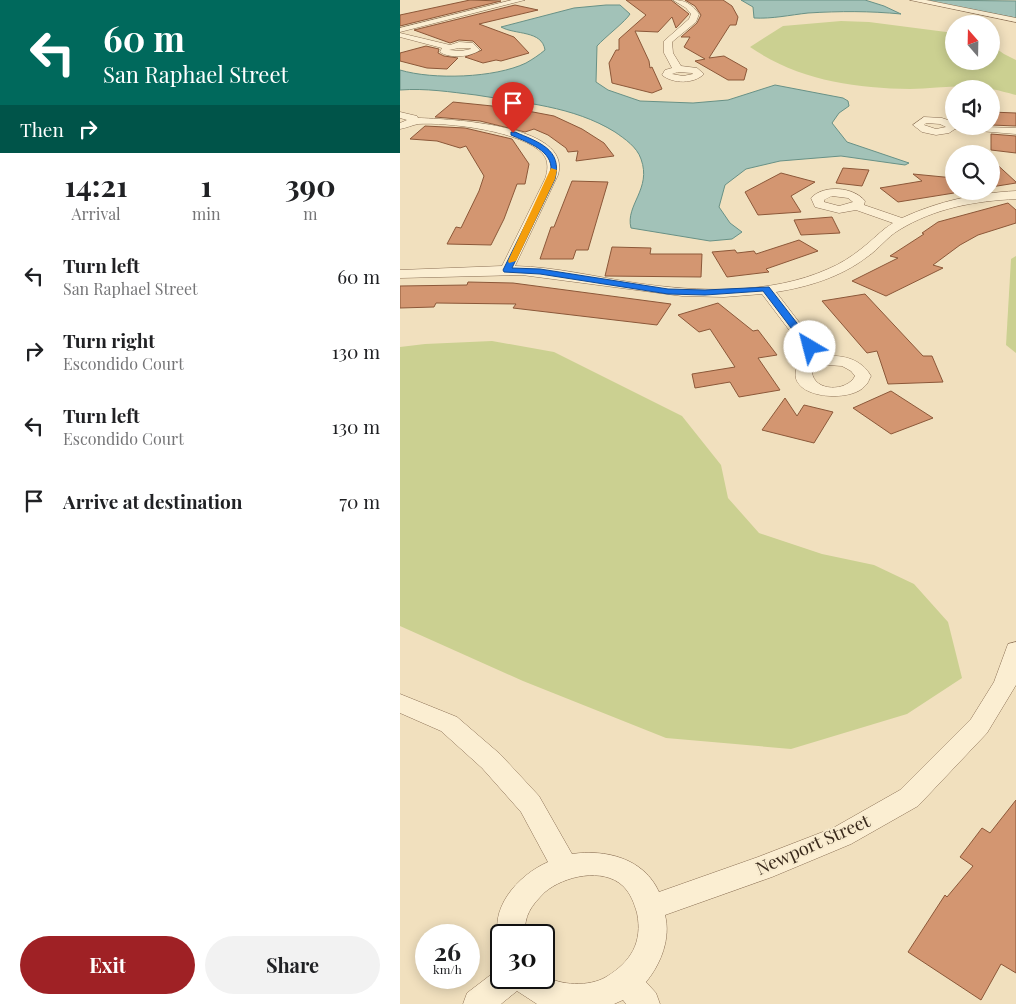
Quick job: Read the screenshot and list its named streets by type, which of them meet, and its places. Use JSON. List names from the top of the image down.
{
  "streets": {
    "street": ["Newport Street"]
  },
  "north": "top",
  "page": {
    "turn": ["60 m", "San Raphael Street"],
    "then": "Then",
    "eta": [
      "14:21",
      "Arrival",
      "1",
      "min",
      "390",
      "m"
    ],
    "list": [
      {
        "name": "Turn left",
        "note": "San Raphael Street",
        "value": "60 m"
      },
      {
        "name": "Turn right",
        "note": "Escondido Court",
        "value": "130 m"
      },
      {
        "name": "Turn left",
        "note": "Escondido Court",
        "value": "130 m"
      },
      {
        "name": "Arrive at destination",
        "value": "70 m"
      }
    ],
    "speed": "26 km/h",
    "limit": "30",
    "buttons": ["Exit", "Share"]
  }
}
